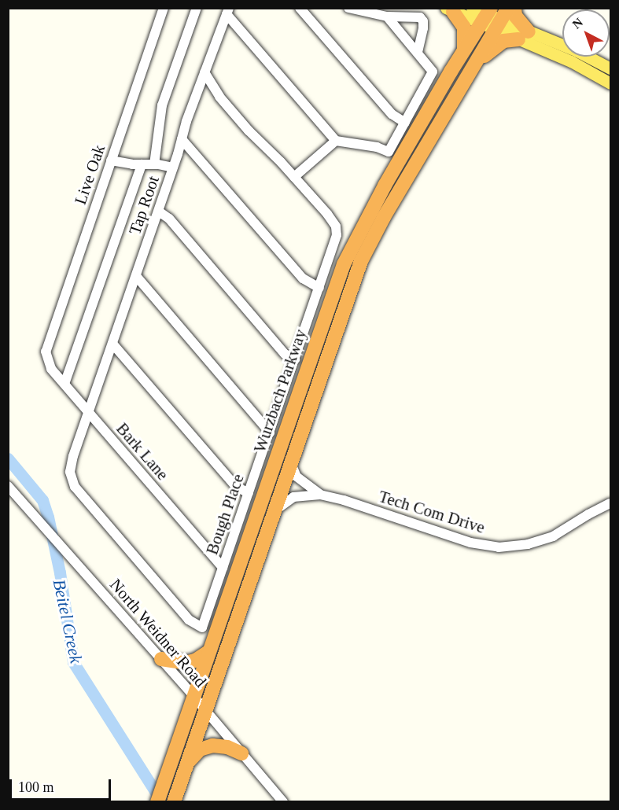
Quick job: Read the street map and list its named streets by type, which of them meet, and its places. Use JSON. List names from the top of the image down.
{
  "streets": {
    "highway": ["Wurzbach Parkway"],
    "street": [
      "Live Oak",
      "Tap Root",
      "Bark Lane",
      "Tech Com Drive",
      "Bough Place",
      "North Weidner Road"
    ]
  },
  "crossings": [
    ["Live Oak", "Bark Lane"],
    ["Tap Root", "Bark Lane"],
    ["Tap Root", "Bough Place"],
    ["Wurzbach Parkway", "Tech Com Drive"],
    ["Wurzbach Parkway", "North Weidner Road"],
    ["Bark Lane", "Bough Place"]
  ],
  "water": ["Beitel Creek"],
  "scale_bar": "100 m",
  "north": "top left"
}
